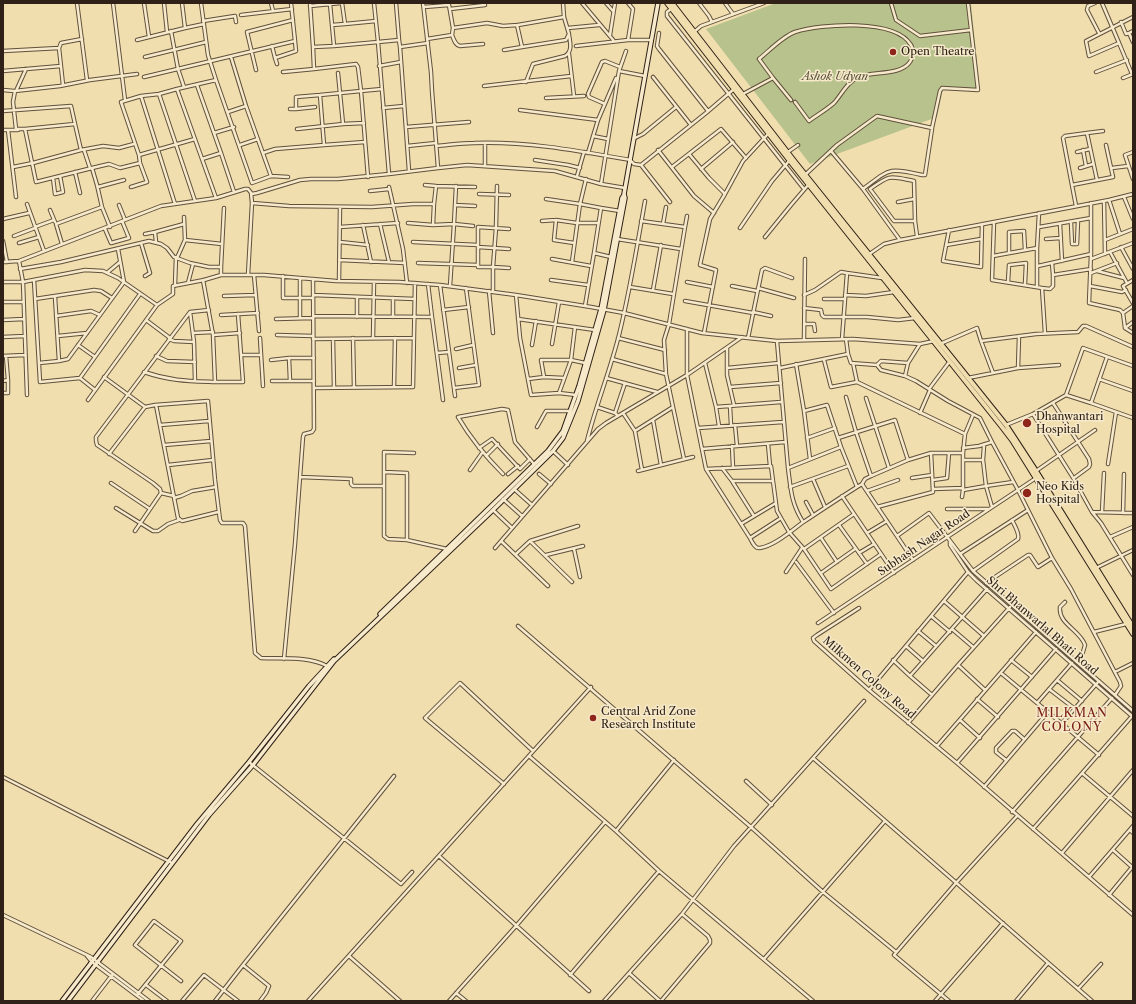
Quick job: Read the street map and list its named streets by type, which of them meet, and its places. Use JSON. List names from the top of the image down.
{
  "streets": {
    "street": ["Subhash Nagar Road", "Shri Bhanwarlal Bhati Road", "Milkmen Colony Road"]
  },
  "crossings": [
    ["Subhash Nagar Road", "Shri Bhanwarlal Bhati Road"]
  ],
  "districts": ["MILKMAN COLONY"],
  "parks": ["Ashok Udyan"],
  "places": [
    "Open Theatre",
    "Dhanwantari Hospital",
    "Neo Kids Hospital",
    "Central Arid Zone Research Institute"
  ]
}
